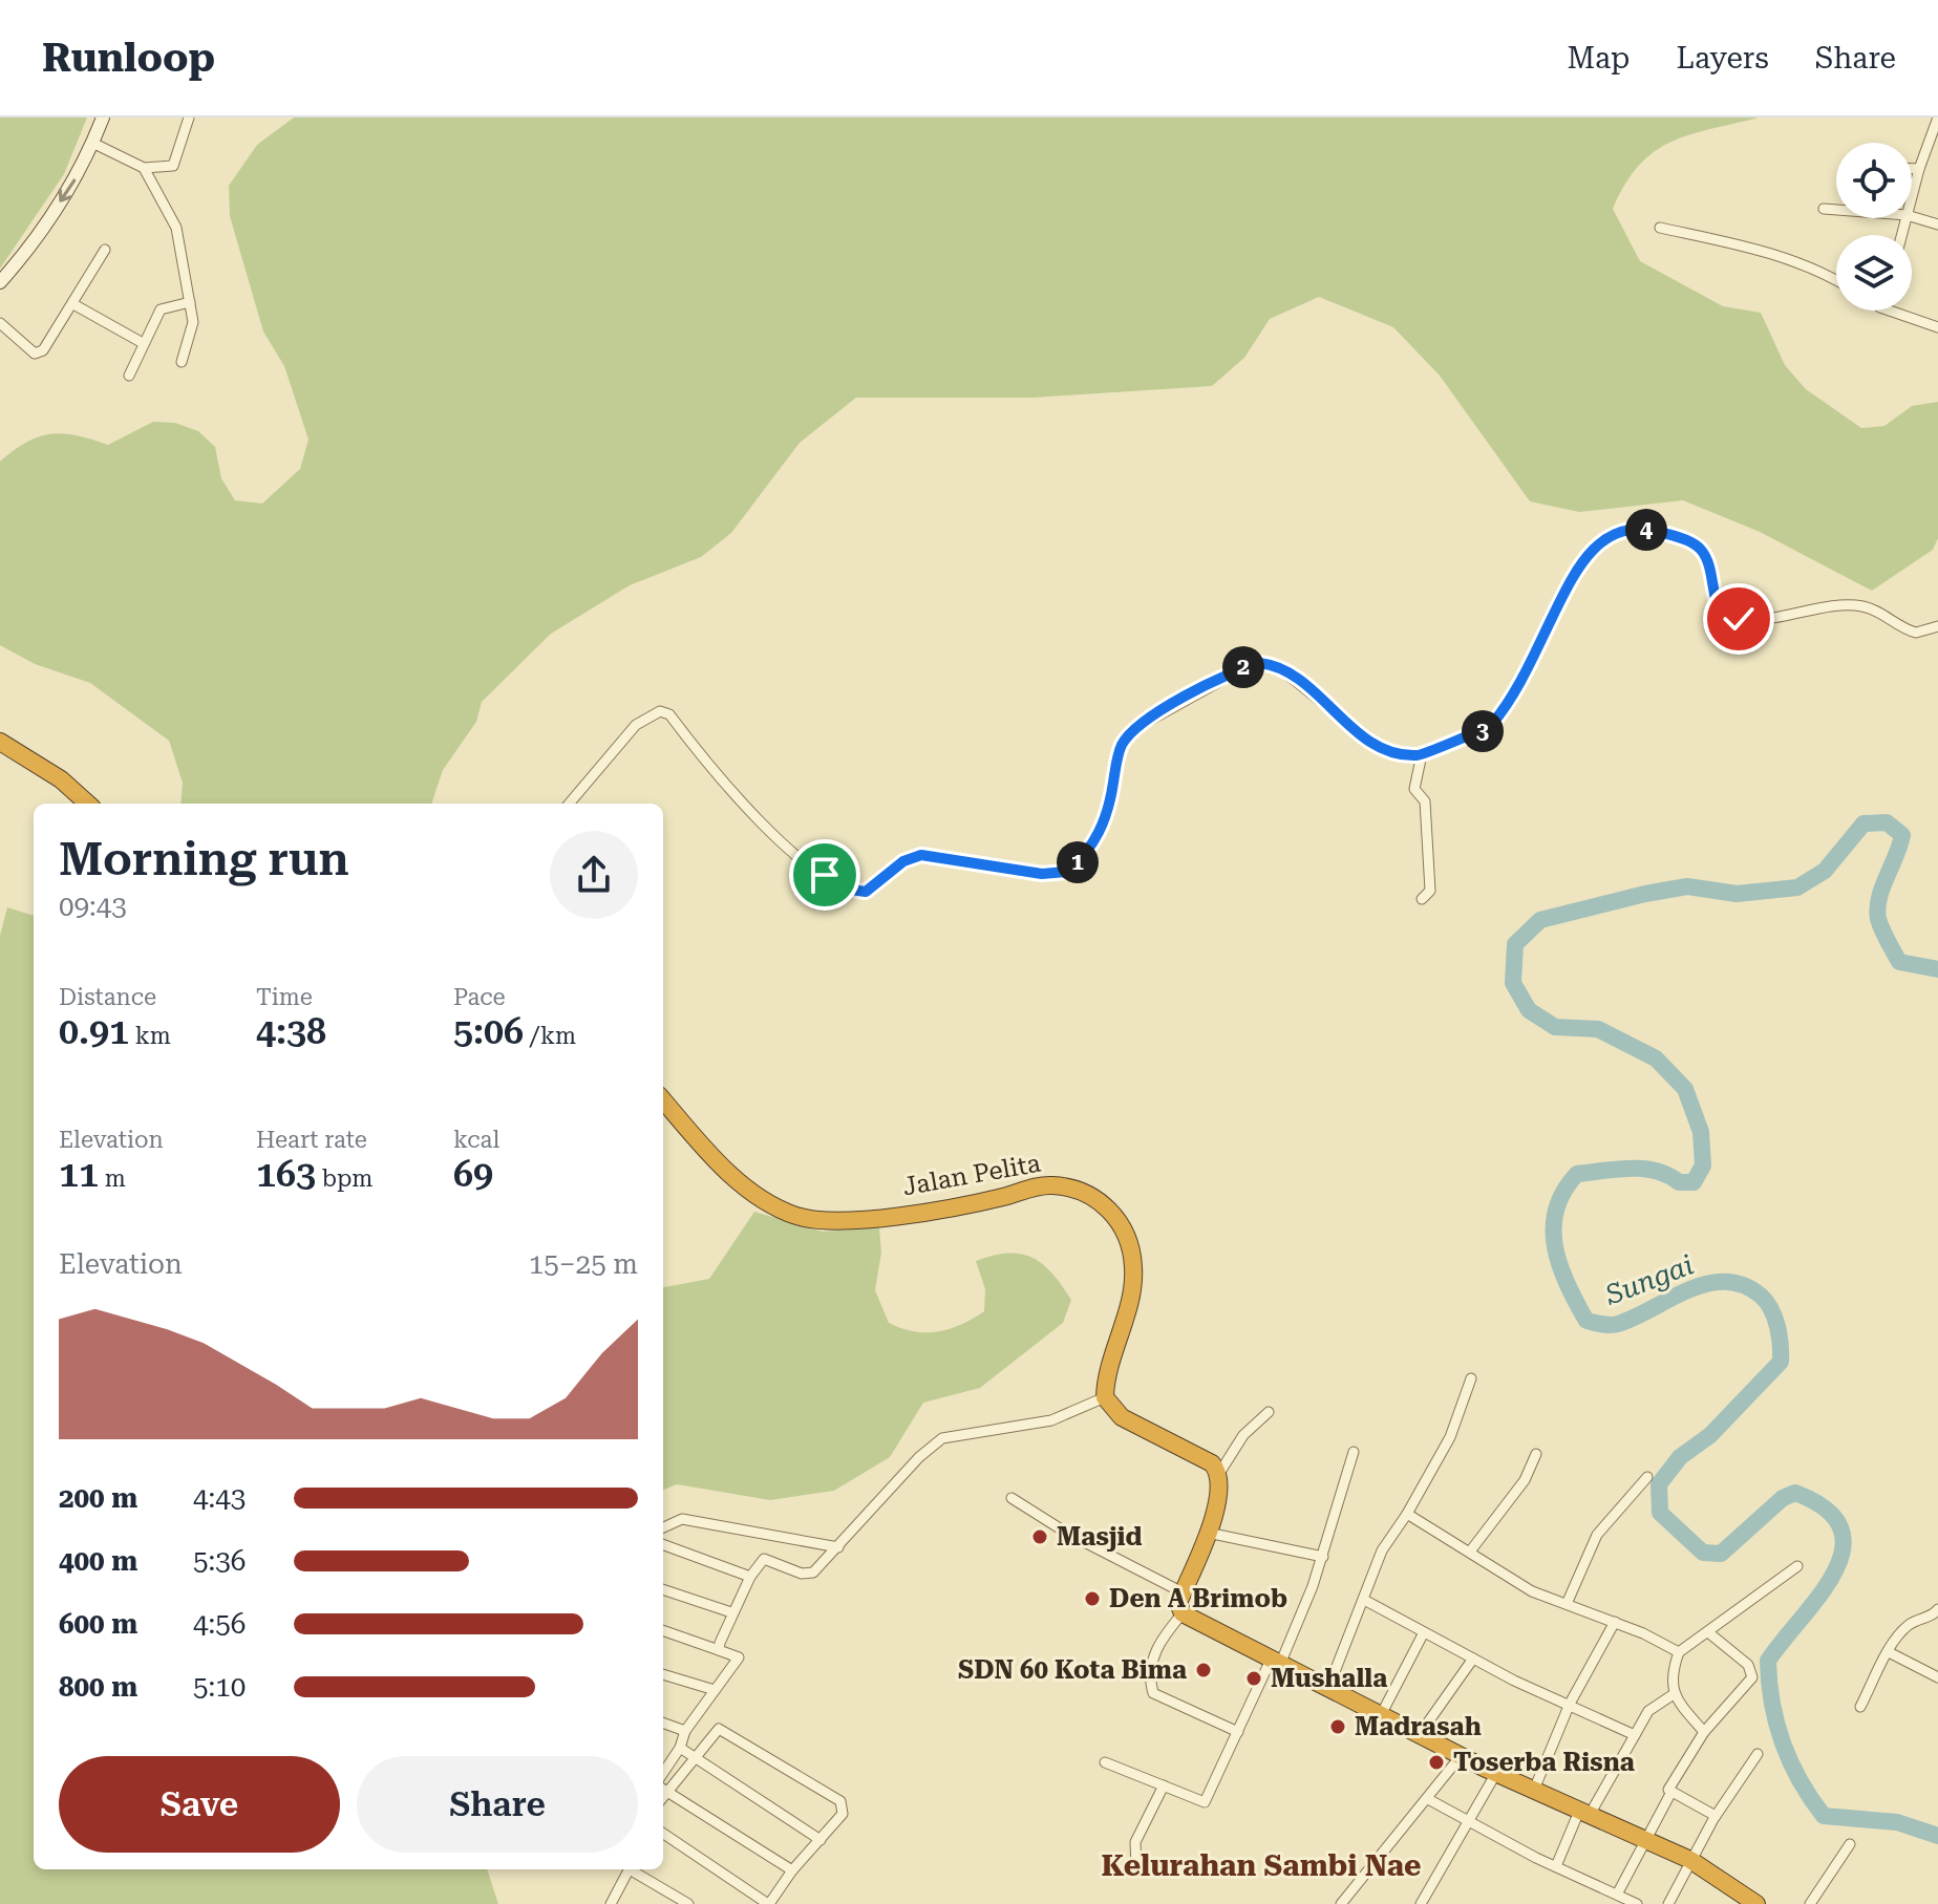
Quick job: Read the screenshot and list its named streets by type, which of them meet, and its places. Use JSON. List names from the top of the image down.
{
  "streets": {
    "highway": ["Jalan Pelita"]
  },
  "districts": ["Kelurahan Sambi Nae"],
  "water": ["Sungai"],
  "places": [
    "Masjid",
    "Den A Brimob",
    "SDN 60 Kota Bima",
    "Mushalla",
    "Madrasah",
    "Toserba Risna"
  ],
  "page": {
    "header": "Runloop",
    "nav": ["Map", "Layers", "Share"],
    "pins": [
      "4",
      "2",
      "3",
      "1"
    ],
    "heading": ["Morning run", "09:43"],
    "stats": [
      ["Distance", "0.91 km"],
      ["Time", "4:38"],
      ["Pace", "5:06 /km"],
      ["Elevation", "11 m"],
      ["Heart rate", "163 bpm"],
      ["kcal", "69"]
    ],
    "chart": ["Elevation", "15–25 m"],
    "list": [
      {
        "name": "200 m",
        "note": "4:43"
      },
      {
        "name": "400 m",
        "note": "5:36"
      },
      {
        "name": "600 m",
        "note": "4:56"
      },
      {
        "name": "800 m",
        "note": "5:10"
      }
    ],
    "buttons": ["Save", "Share"]
  }
}
